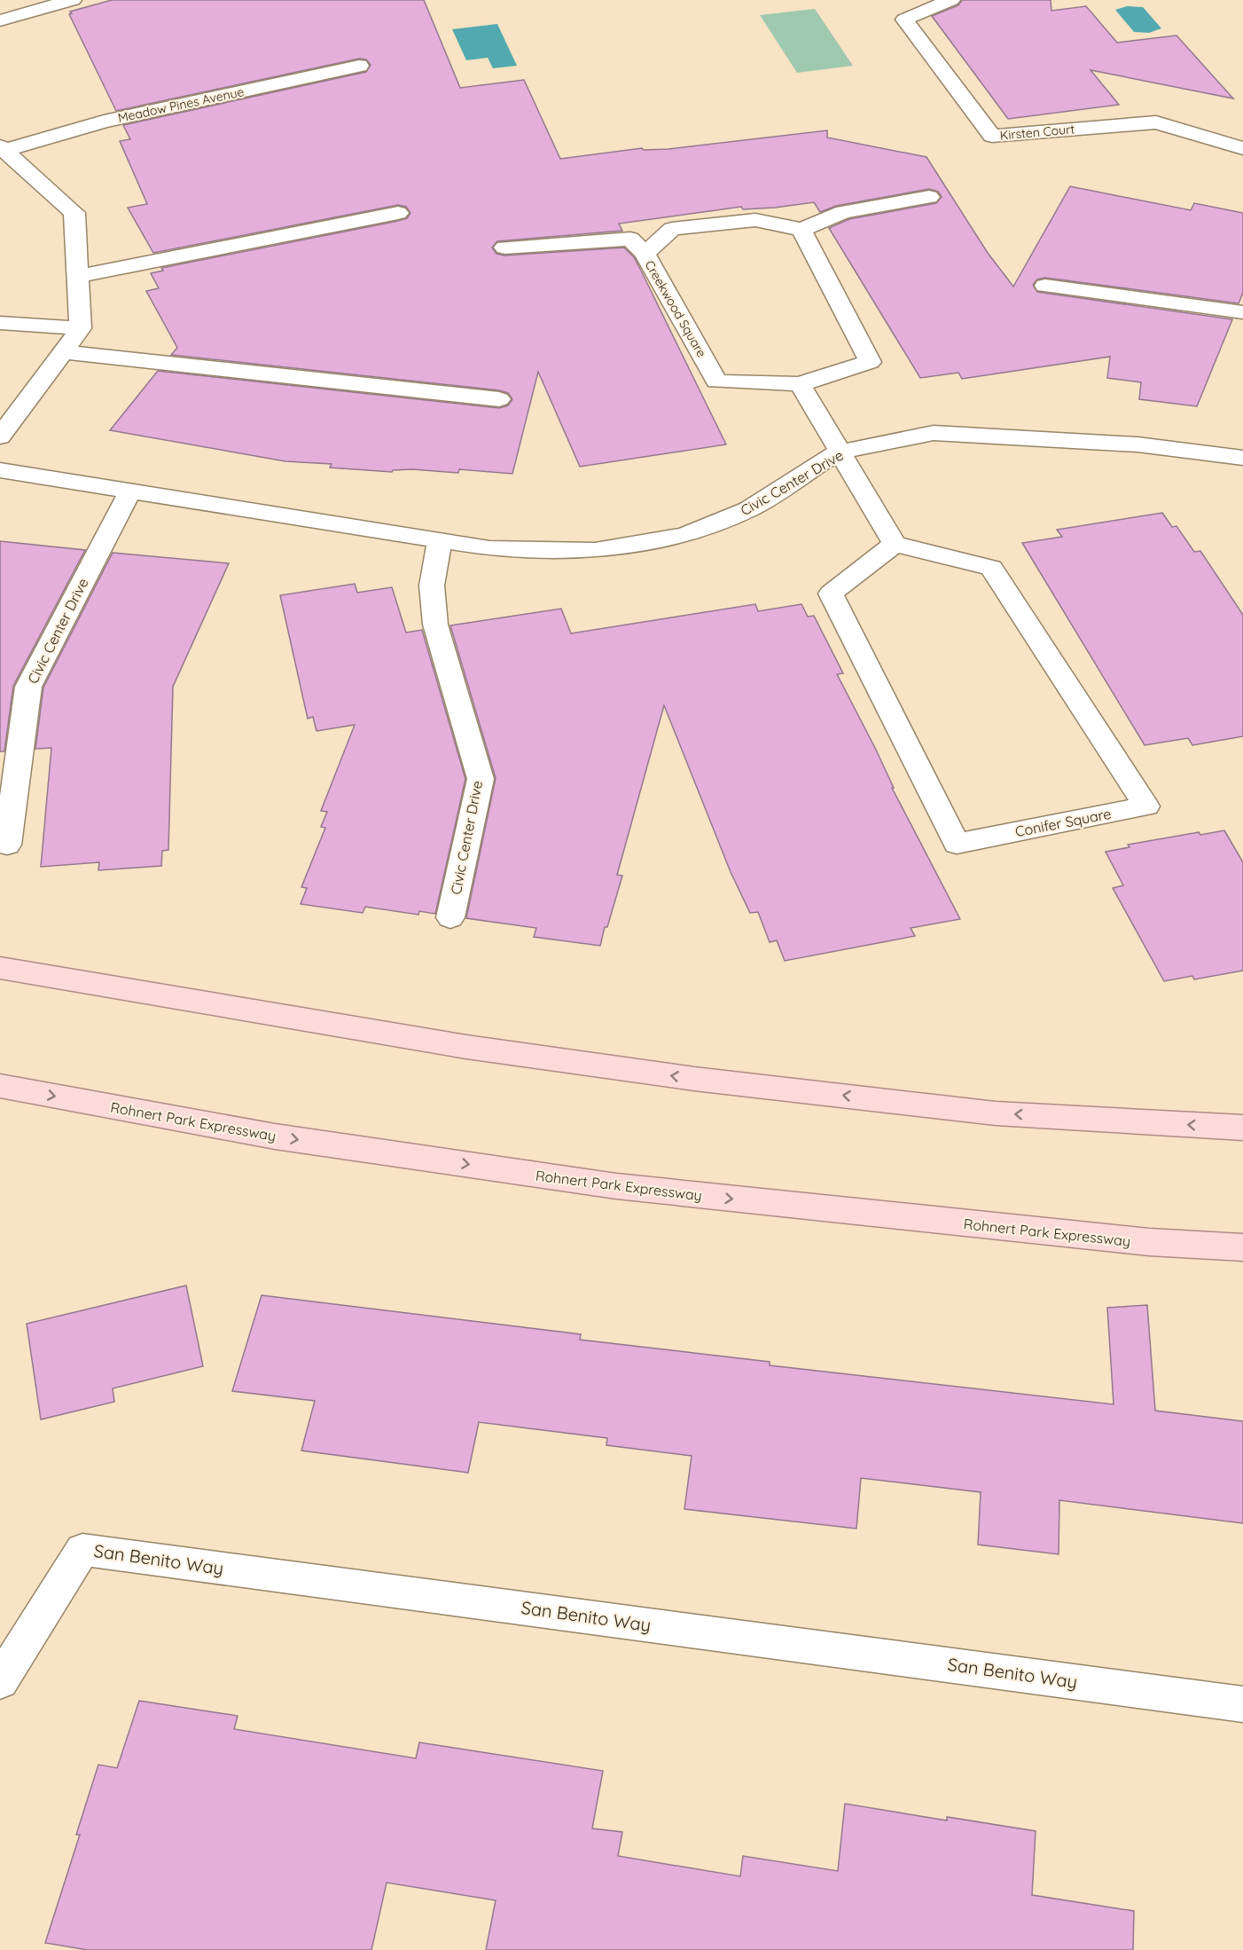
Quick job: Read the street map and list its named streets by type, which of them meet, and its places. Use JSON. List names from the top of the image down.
{
  "streets": {
    "main road": ["Rohnert Park Expressway"],
    "street": [
      "Meadow Pines Avenue",
      "Kirsten Court",
      "Creekwood Square",
      "Civic Center Drive",
      "Conifer Square",
      "San Benito Way"
    ]
  }
}
